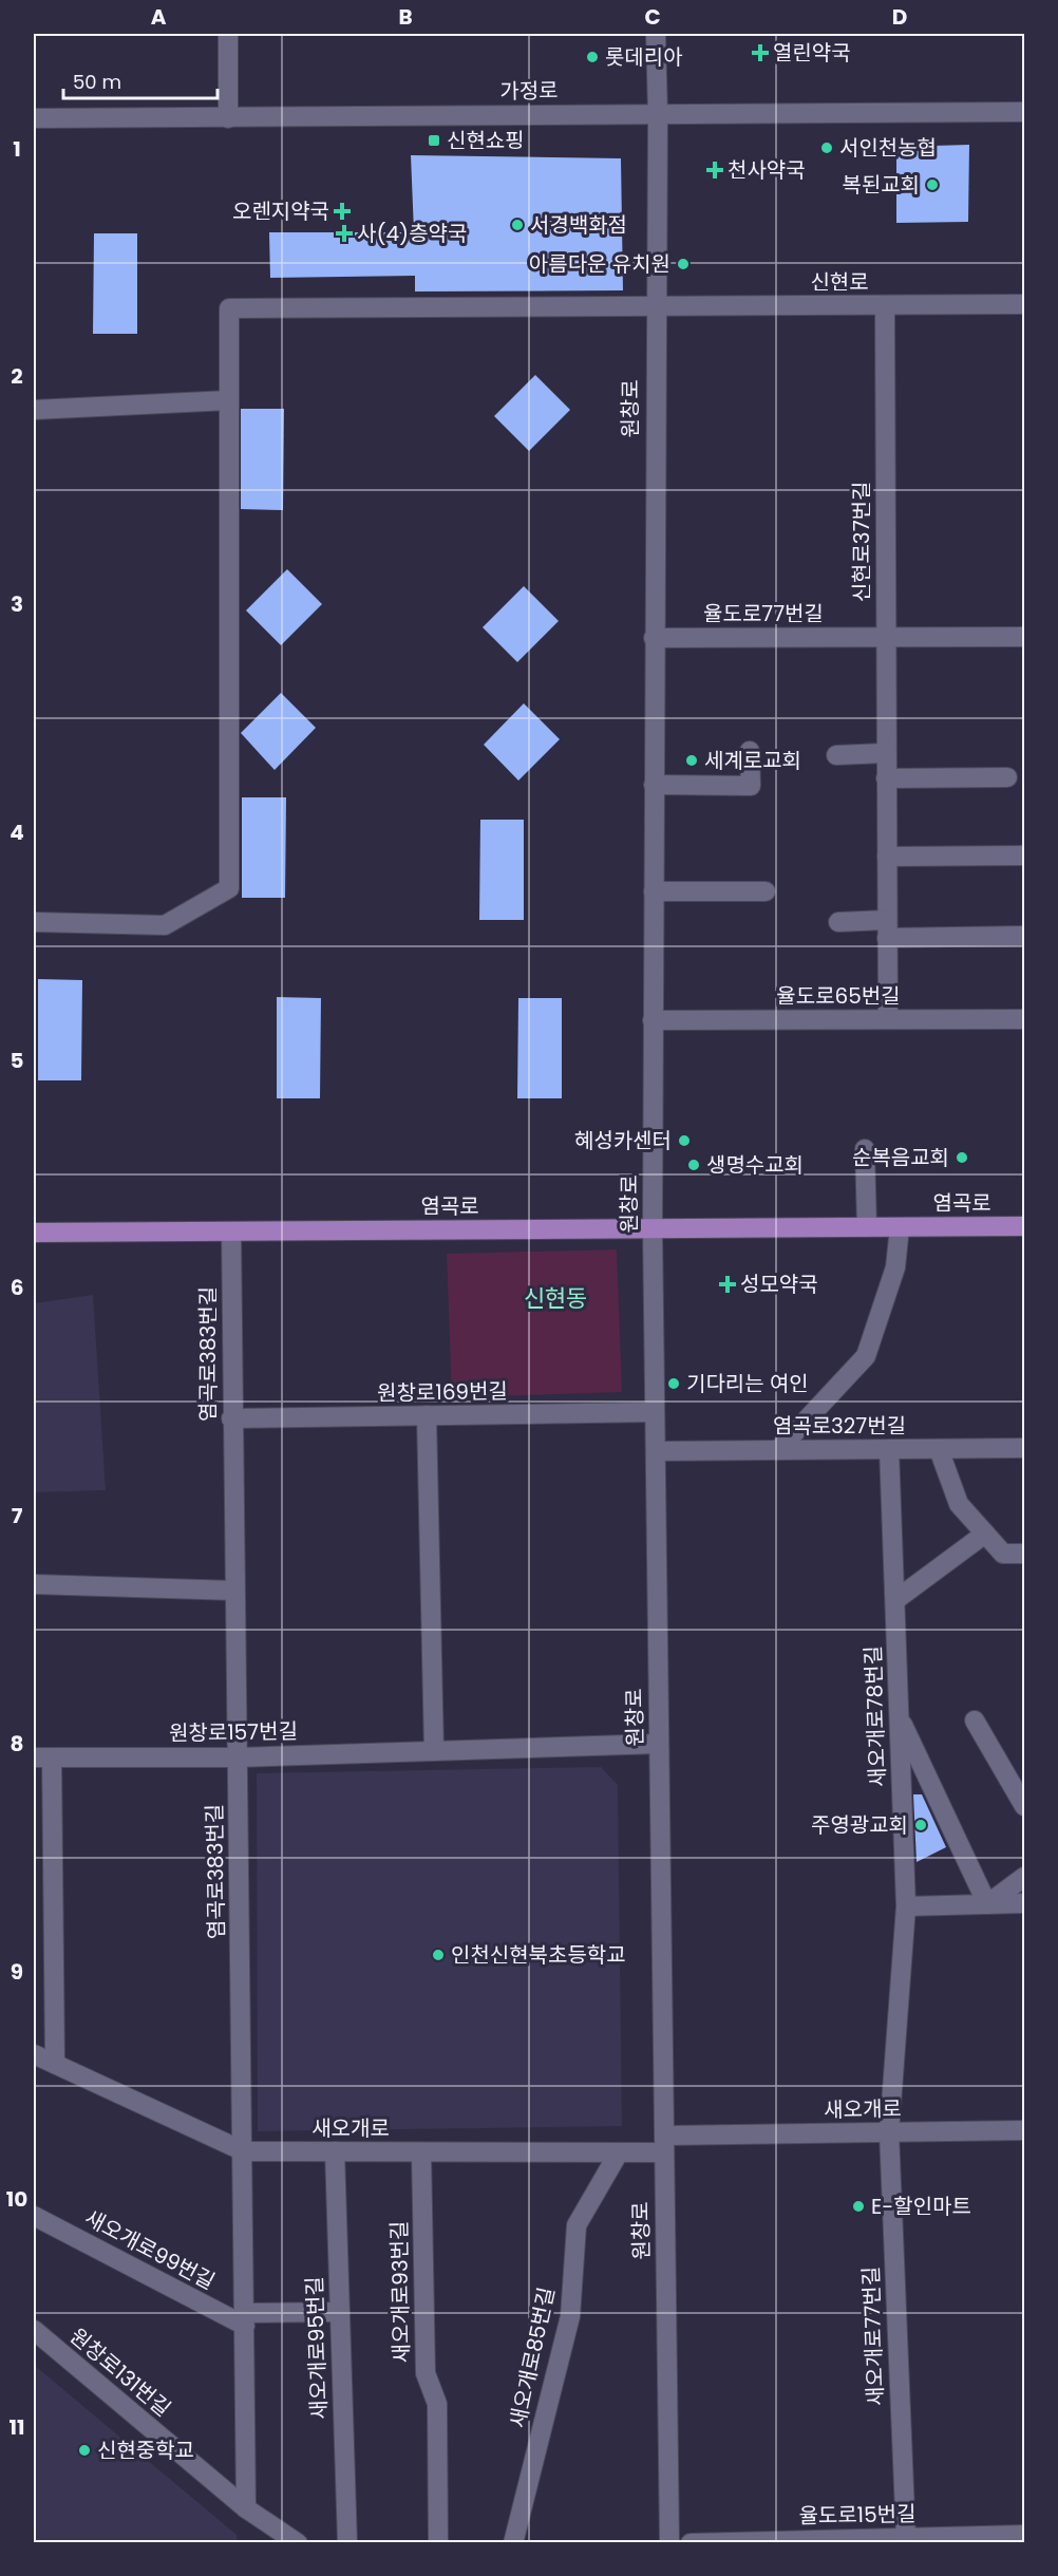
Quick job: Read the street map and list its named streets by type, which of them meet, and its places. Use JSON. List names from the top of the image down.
{
  "streets": {
    "main road": ["염곡로"],
    "street": [
      "가정로",
      "신현로",
      "원창로",
      "신현로37번길",
      "율도로77번길",
      "율도로65번길",
      "염곡로383번길",
      "원창로169번길",
      "염곡로327번길",
      "새오개로78번길",
      "원창로157번길",
      "새오개로",
      "새오개로99번길",
      "새오개로93번길",
      "새오개로77번길",
      "새오개로95번길",
      "새오개로85번길",
      "원창로131번길",
      "율도로15번길"
    ]
  },
  "crossings": [
    ["가정로", "원창로"],
    ["신현로", "원창로"],
    ["신현로", "신현로37번길"],
    ["원창로", "율도로77번길"],
    ["원창로", "율도로65번길"],
    ["원창로", "염곡로"],
    ["원창로", "원창로169번길"],
    ["원창로", "염곡로327번길"],
    ["원창로", "원창로157번길"],
    ["원창로", "새오개로"],
    ["신현로37번길", "율도로77번길"],
    ["신현로37번길", "율도로65번길"],
    ["염곡로", "염곡로383번길"],
    ["염곡로383번길", "원창로169번길"],
    ["염곡로383번길", "원창로157번길"],
    ["염곡로383번길", "새오개로"],
    ["염곡로383번길", "새오개로99번길"],
    ["염곡로327번길", "새오개로78번길"],
    ["새오개로78번길", "새오개로"],
    ["새오개로78번길", "새오개로77번길"],
    ["새오개로", "새오개로99번길"],
    ["새오개로", "새오개로93번길"],
    ["새오개로", "새오개로77번길"],
    ["새오개로", "새오개로95번길"],
    ["새오개로", "새오개로85번길"],
    ["새오개로99번길", "원창로131번길"],
    ["새오개로77번길", "율도로15번길"]
  ],
  "districts": ["신현동"],
  "places": {
    "health": [
      "열린약국",
      "천사약국",
      "오렌지약국",
      "사(4)층약국",
      "성모약국"
    ],
    "other": [
      "롯데리아",
      "서인천농협",
      "복된교회",
      "서경백화점",
      "아름다운 유치원",
      "세계로교회",
      "혜성카센터",
      "순복음교회",
      "생명수교회",
      "기다리는 여인",
      "주영광교회",
      "인천신현북초등학교",
      "E-할인마트",
      "신현중학교"
    ],
    "transit": ["신현쇼핑"]
  },
  "scale_bar": "50 m",
  "grid": {
    "columns": [
      "A",
      "B",
      "C",
      "D"
    ],
    "rows": [
      "1",
      "2",
      "3",
      "4",
      "5",
      "6",
      "7",
      "8",
      "9",
      "10",
      "11"
    ]
  }
}
